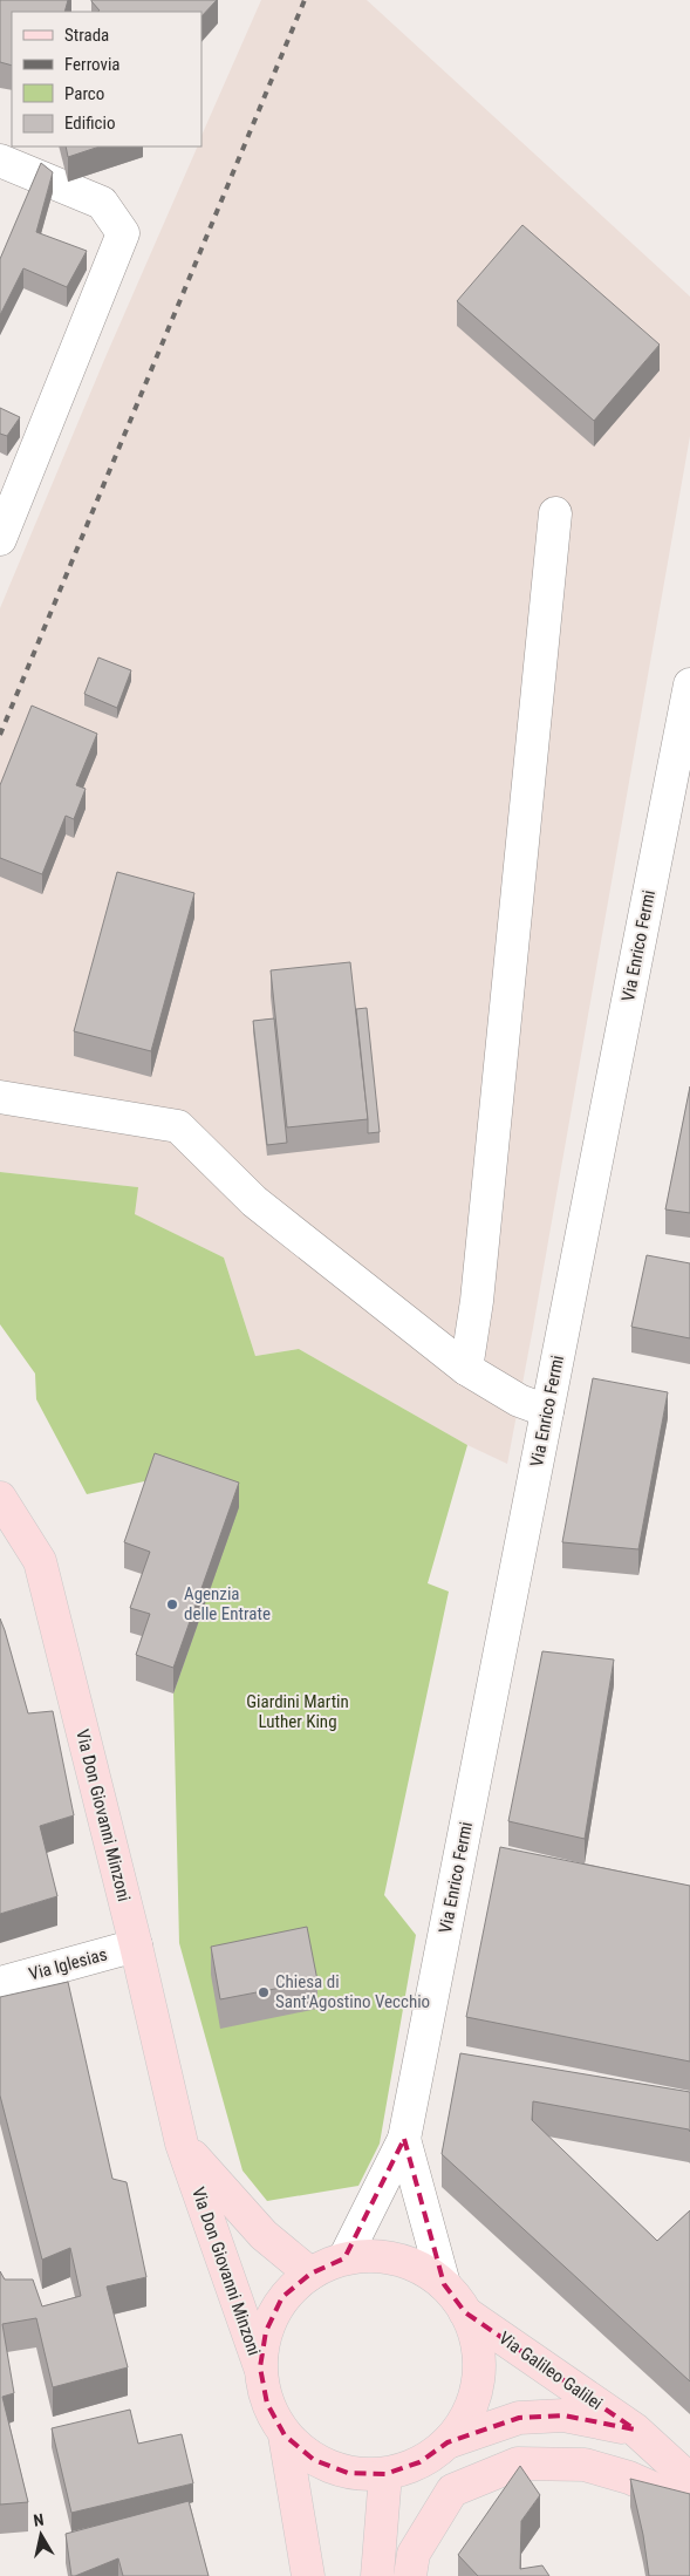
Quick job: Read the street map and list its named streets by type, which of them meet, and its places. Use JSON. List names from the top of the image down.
{
  "streets": {
    "main road": ["Via Don Giovanni Minzoni", "Via Galileo Galilei"],
    "street": ["Via Enrico Fermi", "Via Iglesias"]
  },
  "crossings": [
    ["Via Don Giovanni Minzoni", "Via Iglesias"]
  ],
  "parks": ["Giardini Martin Luther King"],
  "places": ["Agenzia delle Entrate", "Chiesa di Sant'Agostino Vecchio"],
  "legend": [
    "Strada",
    "Ferrovia",
    "Parco",
    "Edificio"
  ],
  "north": "top"
}
